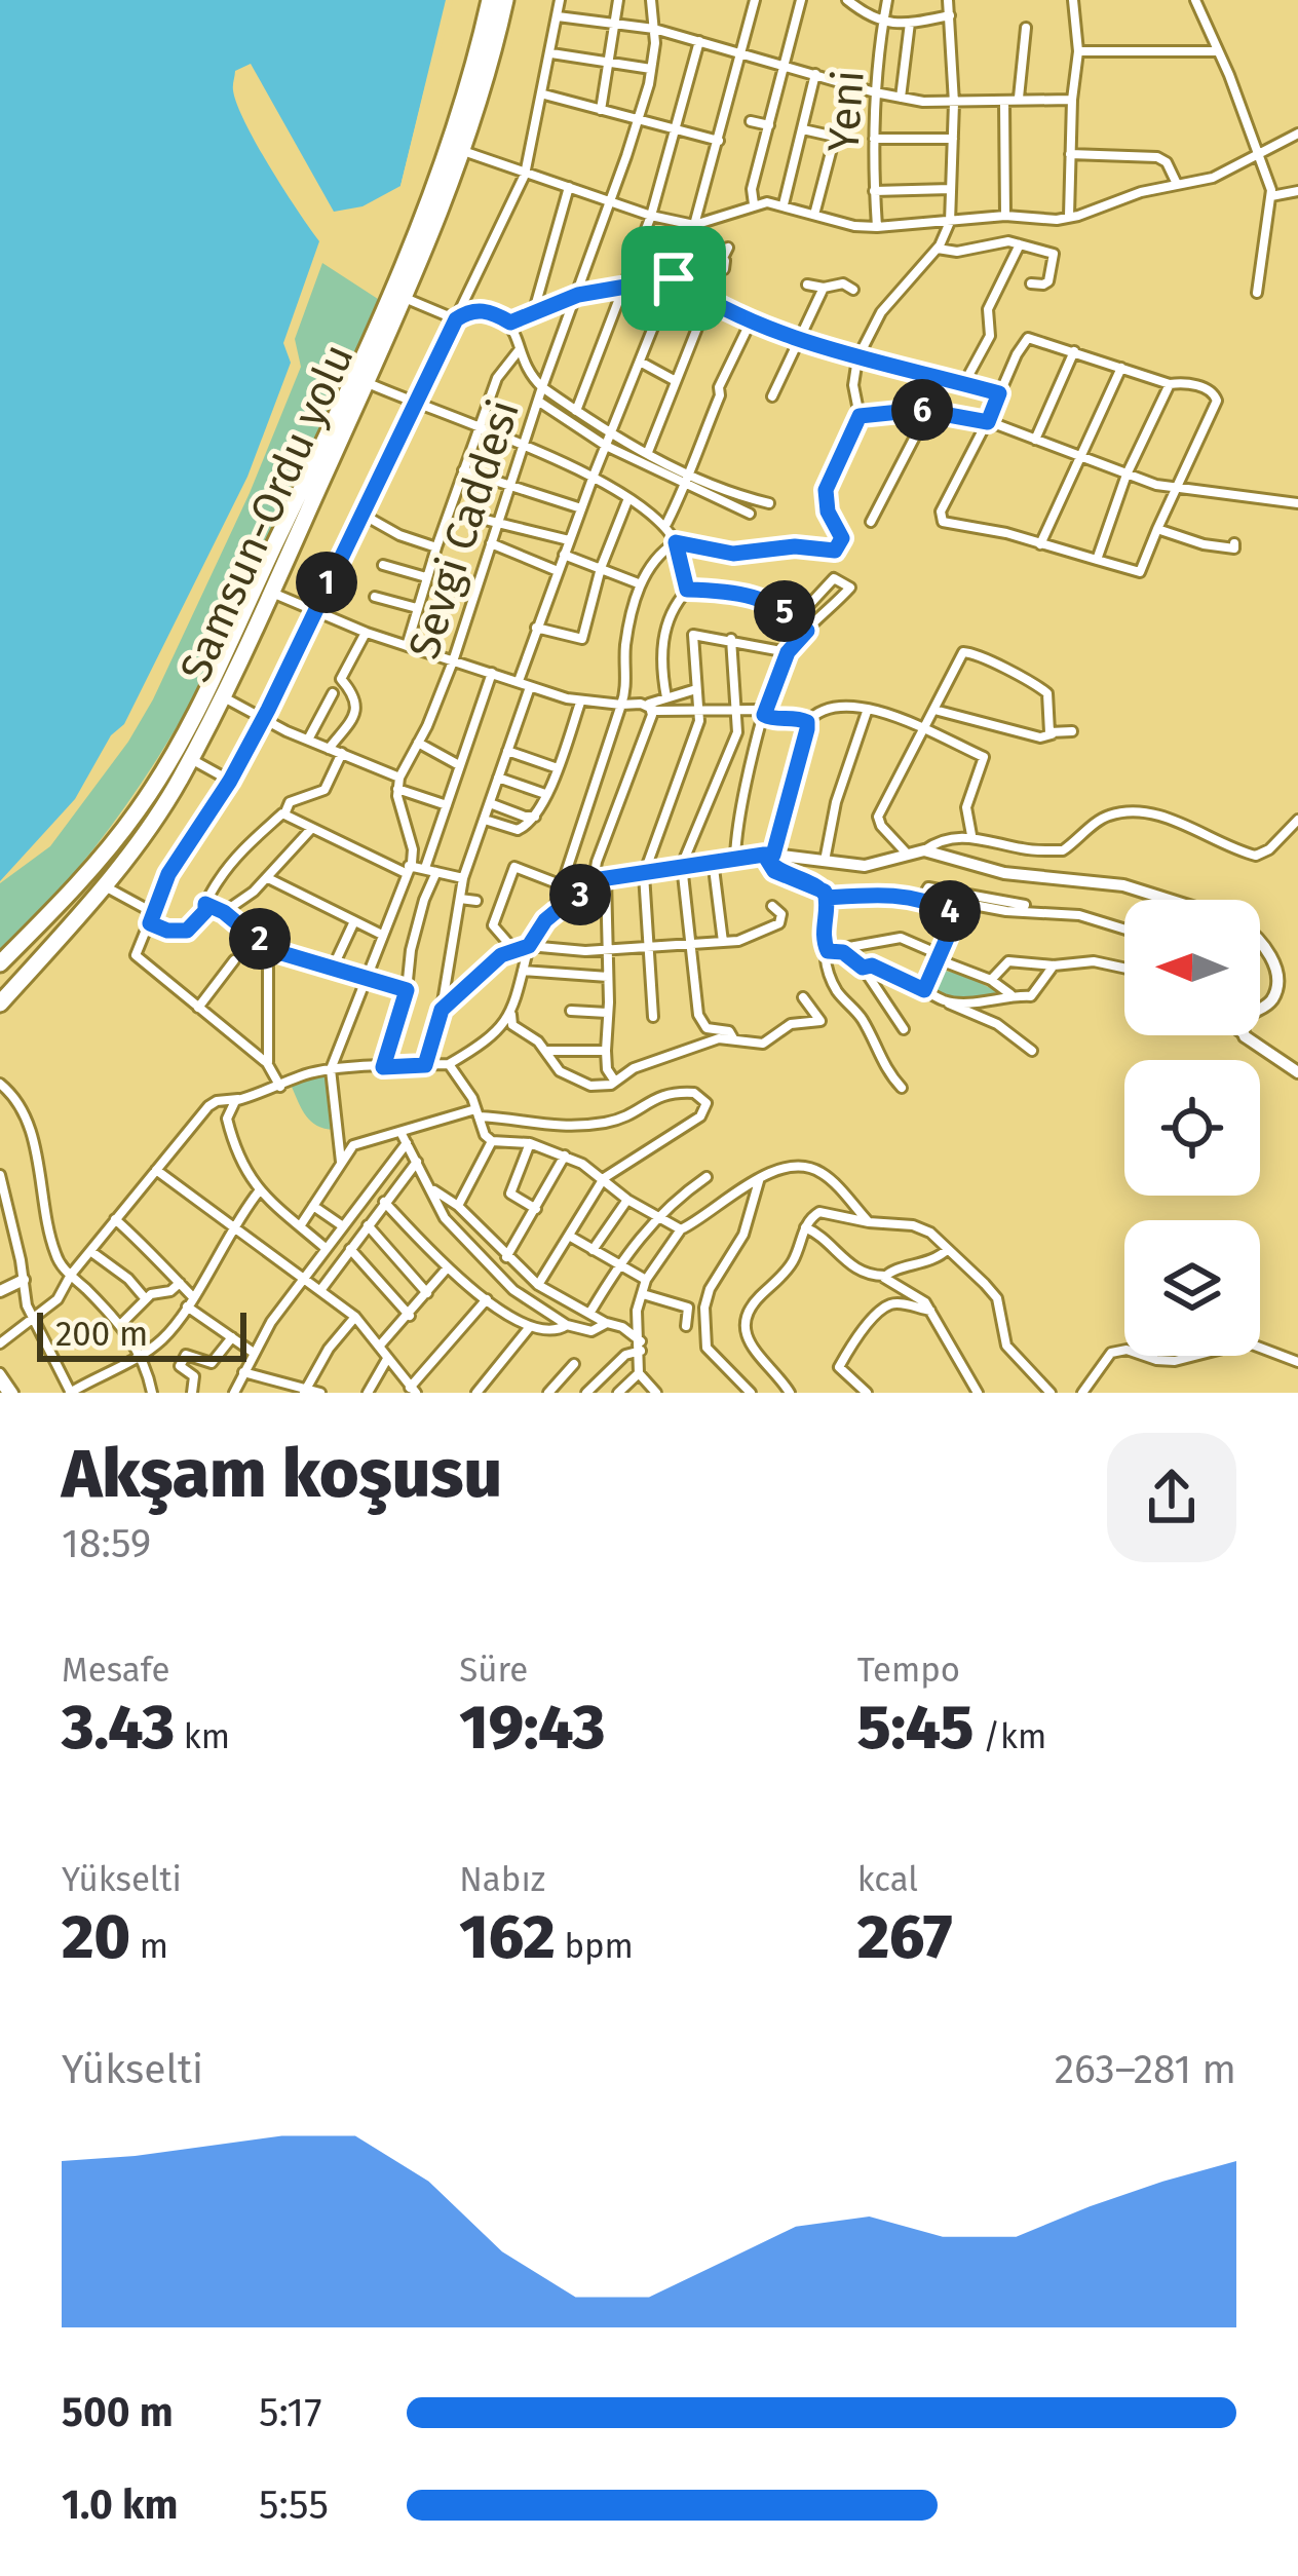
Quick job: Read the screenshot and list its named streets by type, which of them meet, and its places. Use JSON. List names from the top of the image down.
{
  "streets": {
    "highway": ["Samsun-Ordu yolu"],
    "street": ["Yeni", "Sevgi Caddesi"]
  },
  "scale_bar": "200 m",
  "north": "left",
  "page": {
    "pins": [
      "6",
      "1",
      "5",
      "3",
      "4",
      "2"
    ],
    "scale": "200 m",
    "heading": ["Akşam koşusu", "18:59"],
    "stats": [
      ["Mesafe", "3.43 km"],
      ["Süre", "19:43"],
      ["Tempo", "5:45 /km"],
      ["Yükselti", "20 m"],
      ["Nabız", "162 bpm"],
      ["kcal", "267"]
    ],
    "chart": ["Yükselti", "263–281 m"],
    "list": [
      {
        "name": "500 m",
        "note": "5:17"
      },
      {
        "name": "1.0 km",
        "note": "5:55"
      }
    ]
  }
}
